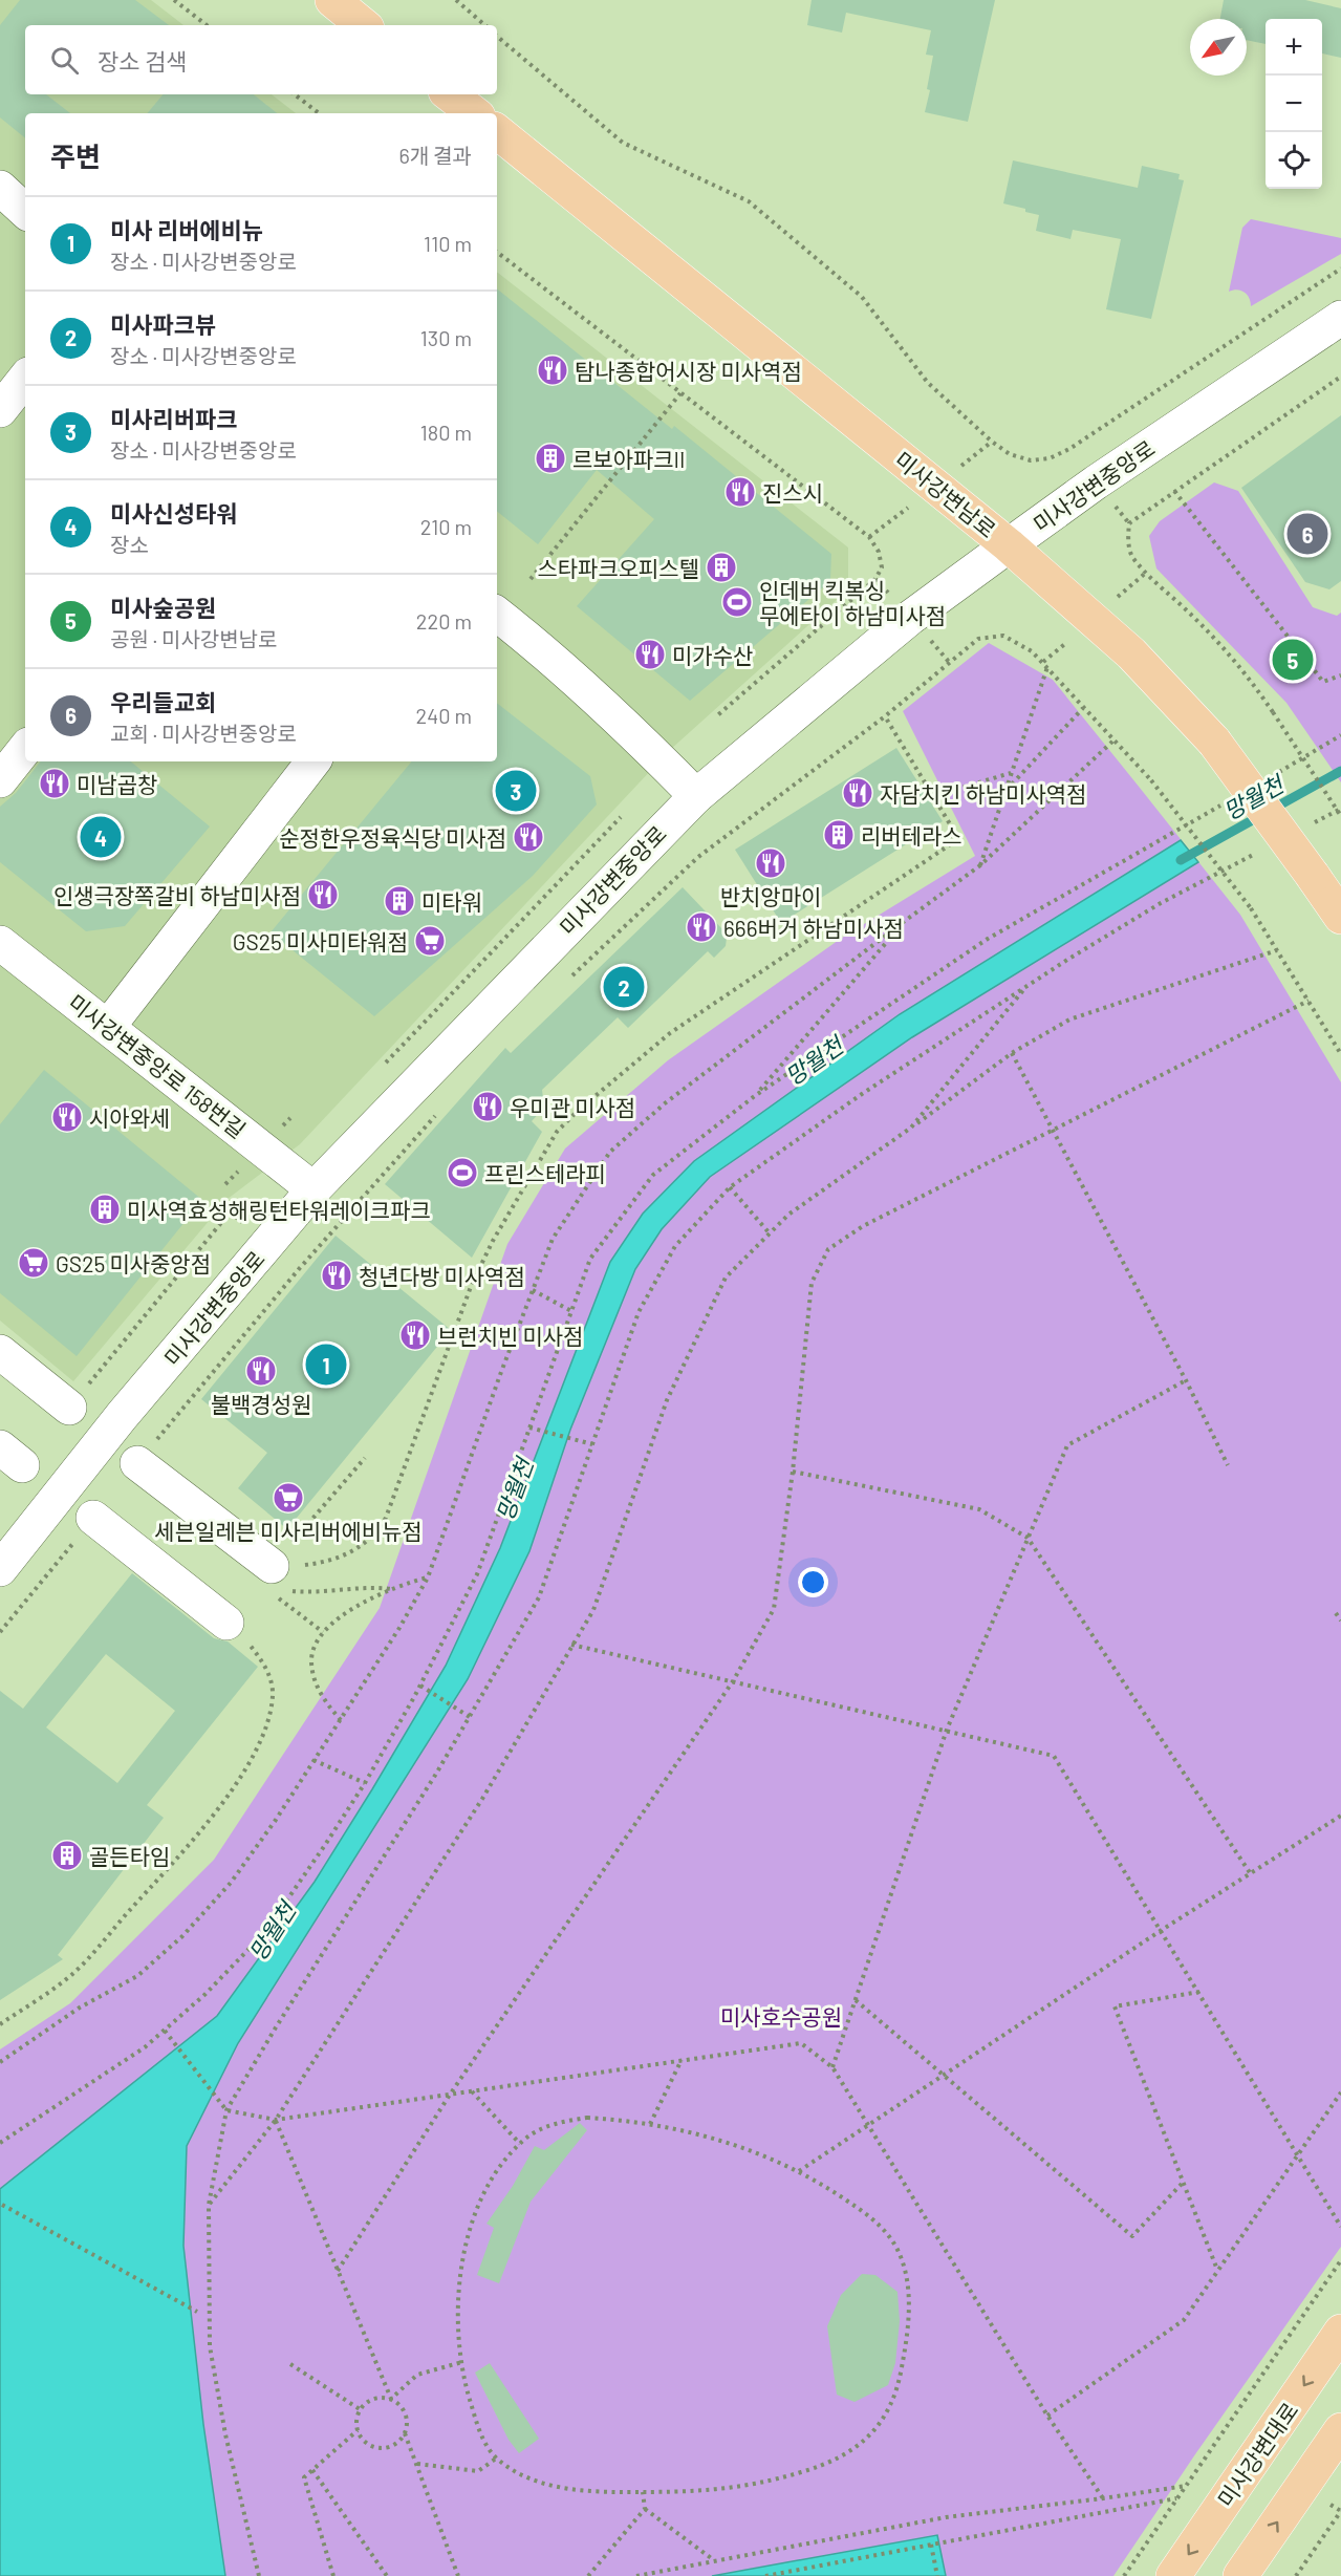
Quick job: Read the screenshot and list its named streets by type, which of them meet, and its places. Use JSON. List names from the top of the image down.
{
  "streets": {
    "main road": ["미사강변남로", "미사강변대로"],
    "street": ["미사강변중앙로", "미사강변중앙로 158번길"]
  },
  "crossings": [
    ["미사강변중앙로", "미사강변남로"],
    ["미사강변중앙로", "미사강변중앙로 158번길"]
  ],
  "water": ["망월천"],
  "parks": ["미사호수공원"],
  "places": {
    "restaurant": [
      "탐나종합어시장 미사역점",
      "진스시",
      "미가수산",
      "미남곱창",
      "자담치킨 하남미사역점",
      "순정한우정육식당 미사점",
      "반치앙마이",
      "인생극장쪽갈비 하남미사점",
      "666버거 하남미사점",
      "우미관 미사점",
      "시아와세",
      "청년다방 미사역점",
      "브런치빈 미사점",
      "불백경성원"
    ],
    "building": [
      "르보아파크II",
      "스타파크오피스텔",
      "리버테라스",
      "미타워",
      "미사역효성해링턴타워레이크파크",
      "골든타임"
    ],
    "sports": ["인데버 킥복싱 무에타이 하남미사점", "프린스테라피"],
    "supermarket": ["GS25 미사미타워점", "GS25 미사중앙점", "세븐일레븐 미사리버에비뉴점"]
  },
  "north": "bottom left",
  "page": {
    "map_buttons": ["+", "−"],
    "search": "장소 검색",
    "heading": ["주변", "6개 결과"],
    "list": [
      {
        "mark": "1",
        "name": "미사 리버에비뉴",
        "note": "장소 · 미사강변중앙로",
        "value": "110 m"
      },
      {
        "mark": "2",
        "name": "미사파크뷰",
        "note": "장소 · 미사강변중앙로",
        "value": "130 m"
      },
      {
        "mark": "3",
        "name": "미사리버파크",
        "note": "장소 · 미사강변중앙로",
        "value": "180 m"
      },
      {
        "mark": "4",
        "name": "미사신성타워",
        "note": "장소",
        "value": "210 m"
      },
      {
        "mark": "5",
        "name": "미사숲공원",
        "note": "공원 · 미사강변남로",
        "value": "220 m"
      },
      {
        "mark": "6",
        "name": "우리들교회",
        "note": "교회 · 미사강변중앙로",
        "value": "240 m"
      }
    ],
    "pins": [
      "6",
      "5",
      "3",
      "4",
      "2",
      "1"
    ]
  }
}
